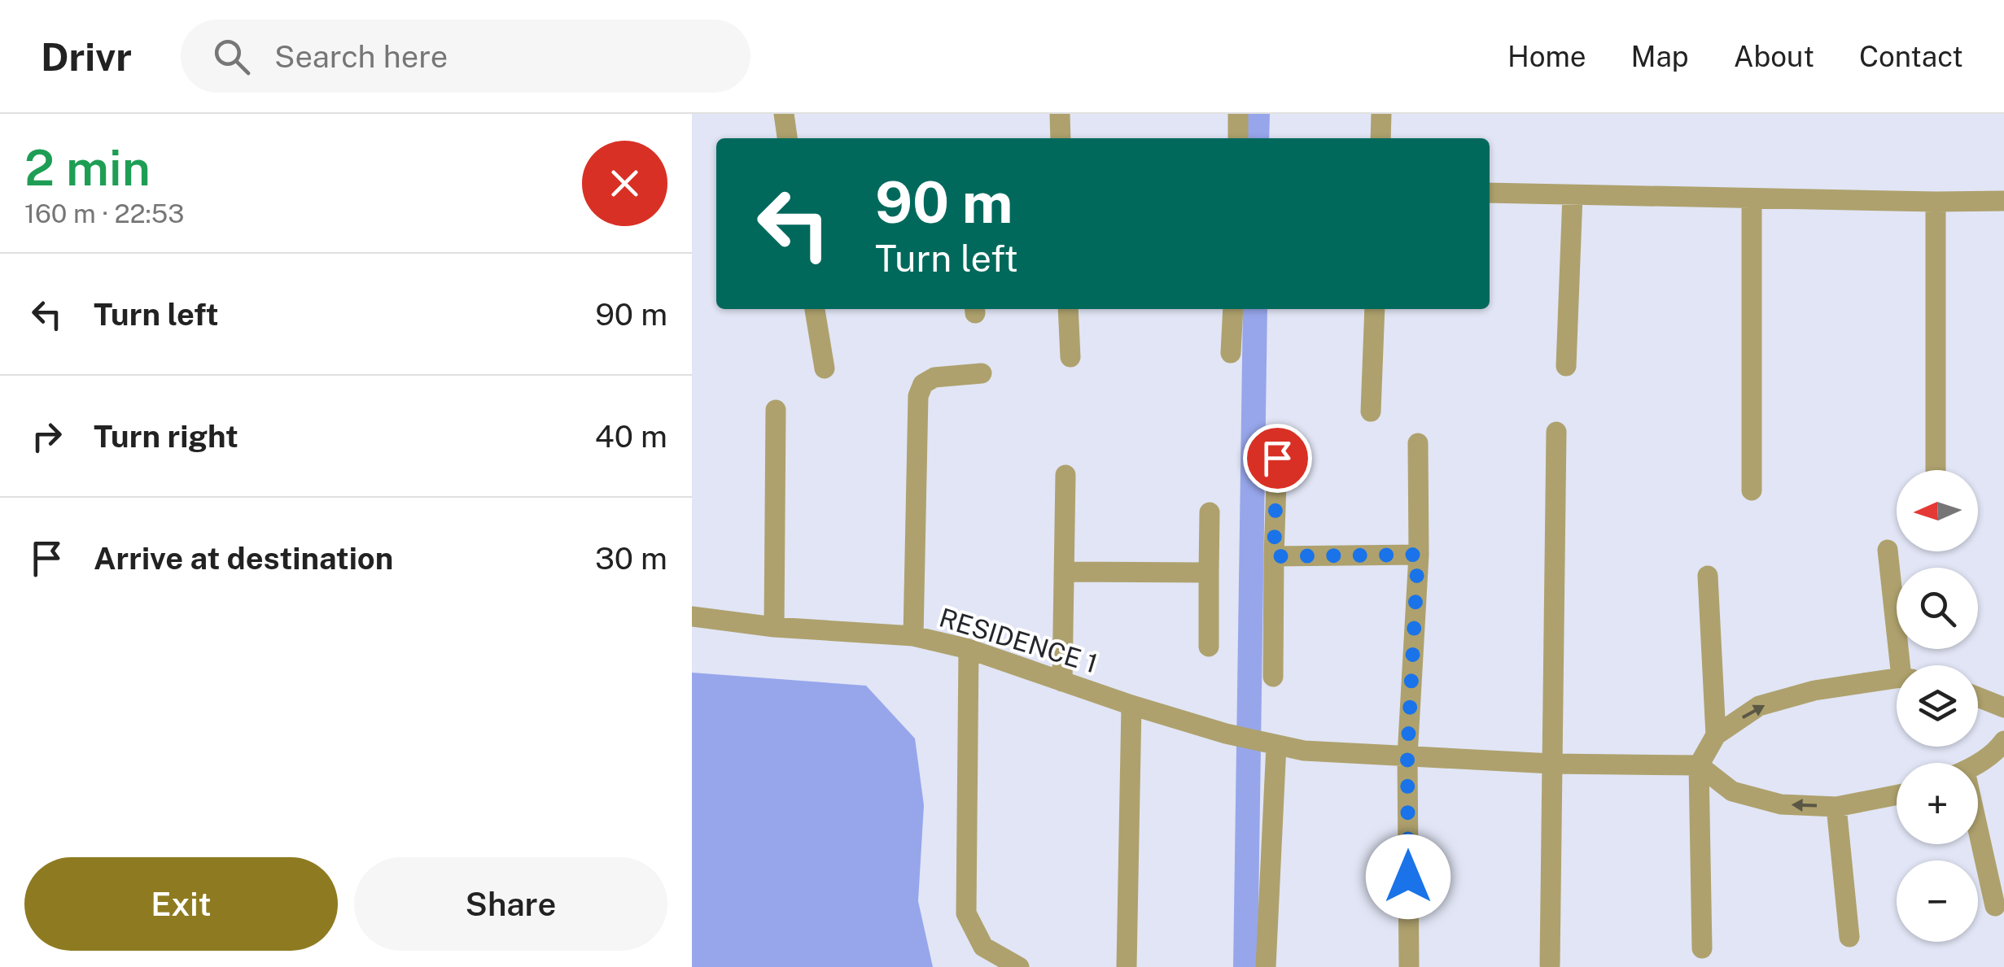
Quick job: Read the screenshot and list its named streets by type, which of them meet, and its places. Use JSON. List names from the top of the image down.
{
  "streets": {
    "street": ["RESIDENCE 1"]
  },
  "north": "left",
  "page": {
    "header": "Drivr",
    "search": "Search here",
    "nav": [
      "Home",
      "Map",
      "About",
      "Contact"
    ],
    "heading": ["2 min", "160 m · 22:53"],
    "turn": ["90 m", "Turn left"],
    "list": [
      {
        "name": "Turn left",
        "value": "90 m"
      },
      {
        "name": "Turn right",
        "value": "40 m"
      },
      {
        "name": "Arrive at destination",
        "value": "30 m"
      }
    ],
    "map_buttons": ["+", "−"],
    "buttons": ["Exit", "Share"]
  }
}
